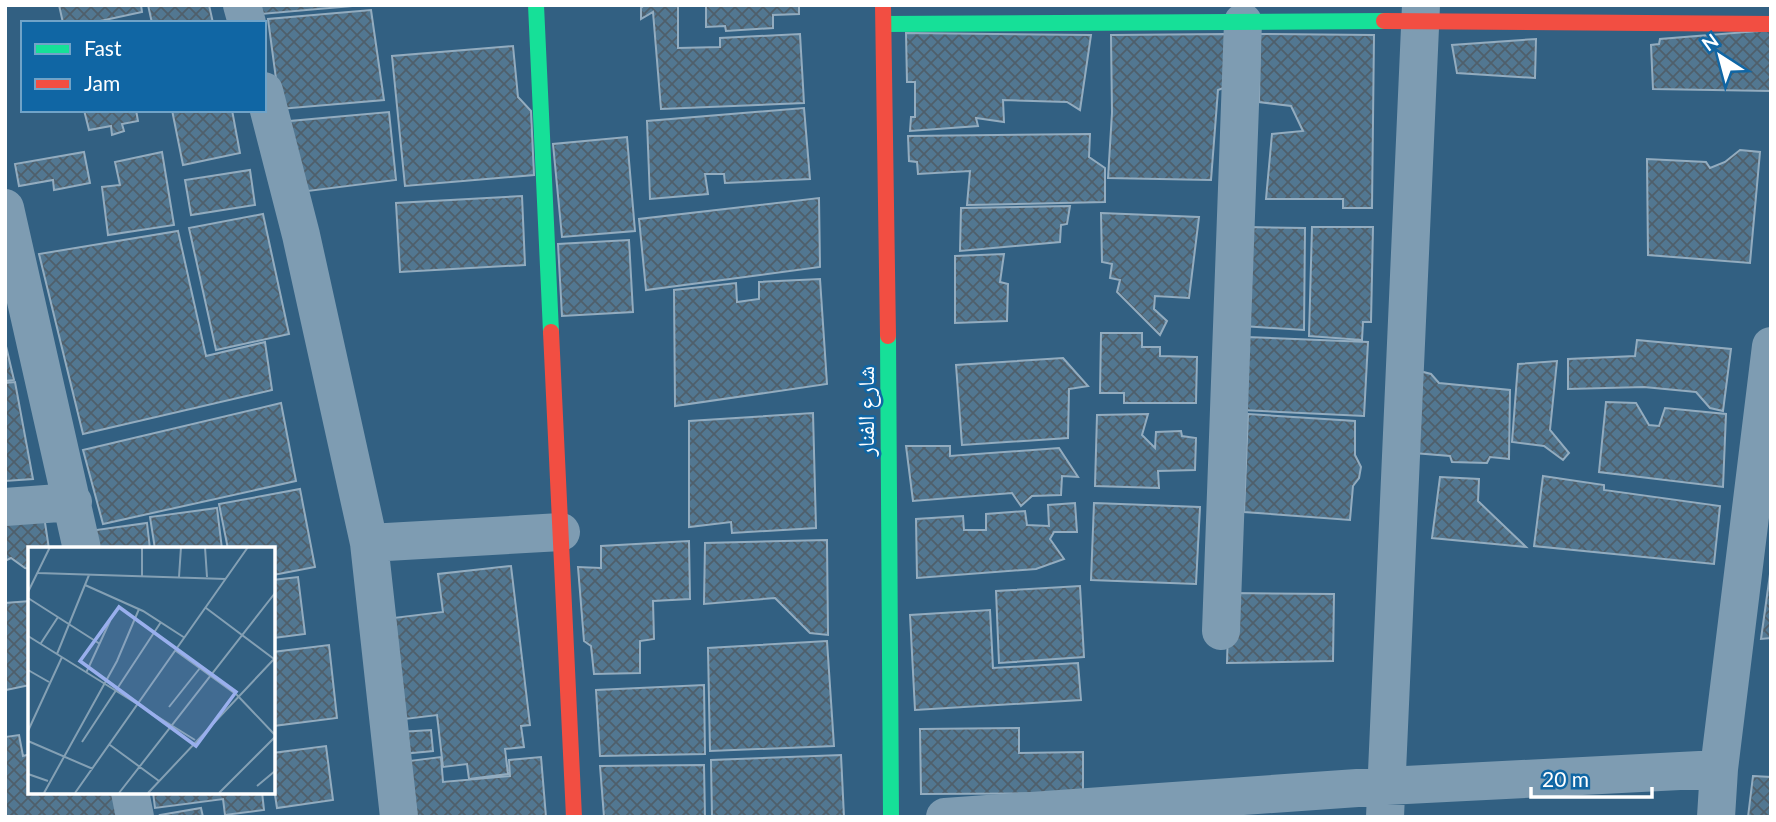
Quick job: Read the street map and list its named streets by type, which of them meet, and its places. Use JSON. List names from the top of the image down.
{
  "streets": {
    "street": ["شارع الفنار"]
  },
  "legend": ["Fast", "Jam"],
  "scale_bar": "20 m",
  "north": "top left"
}
